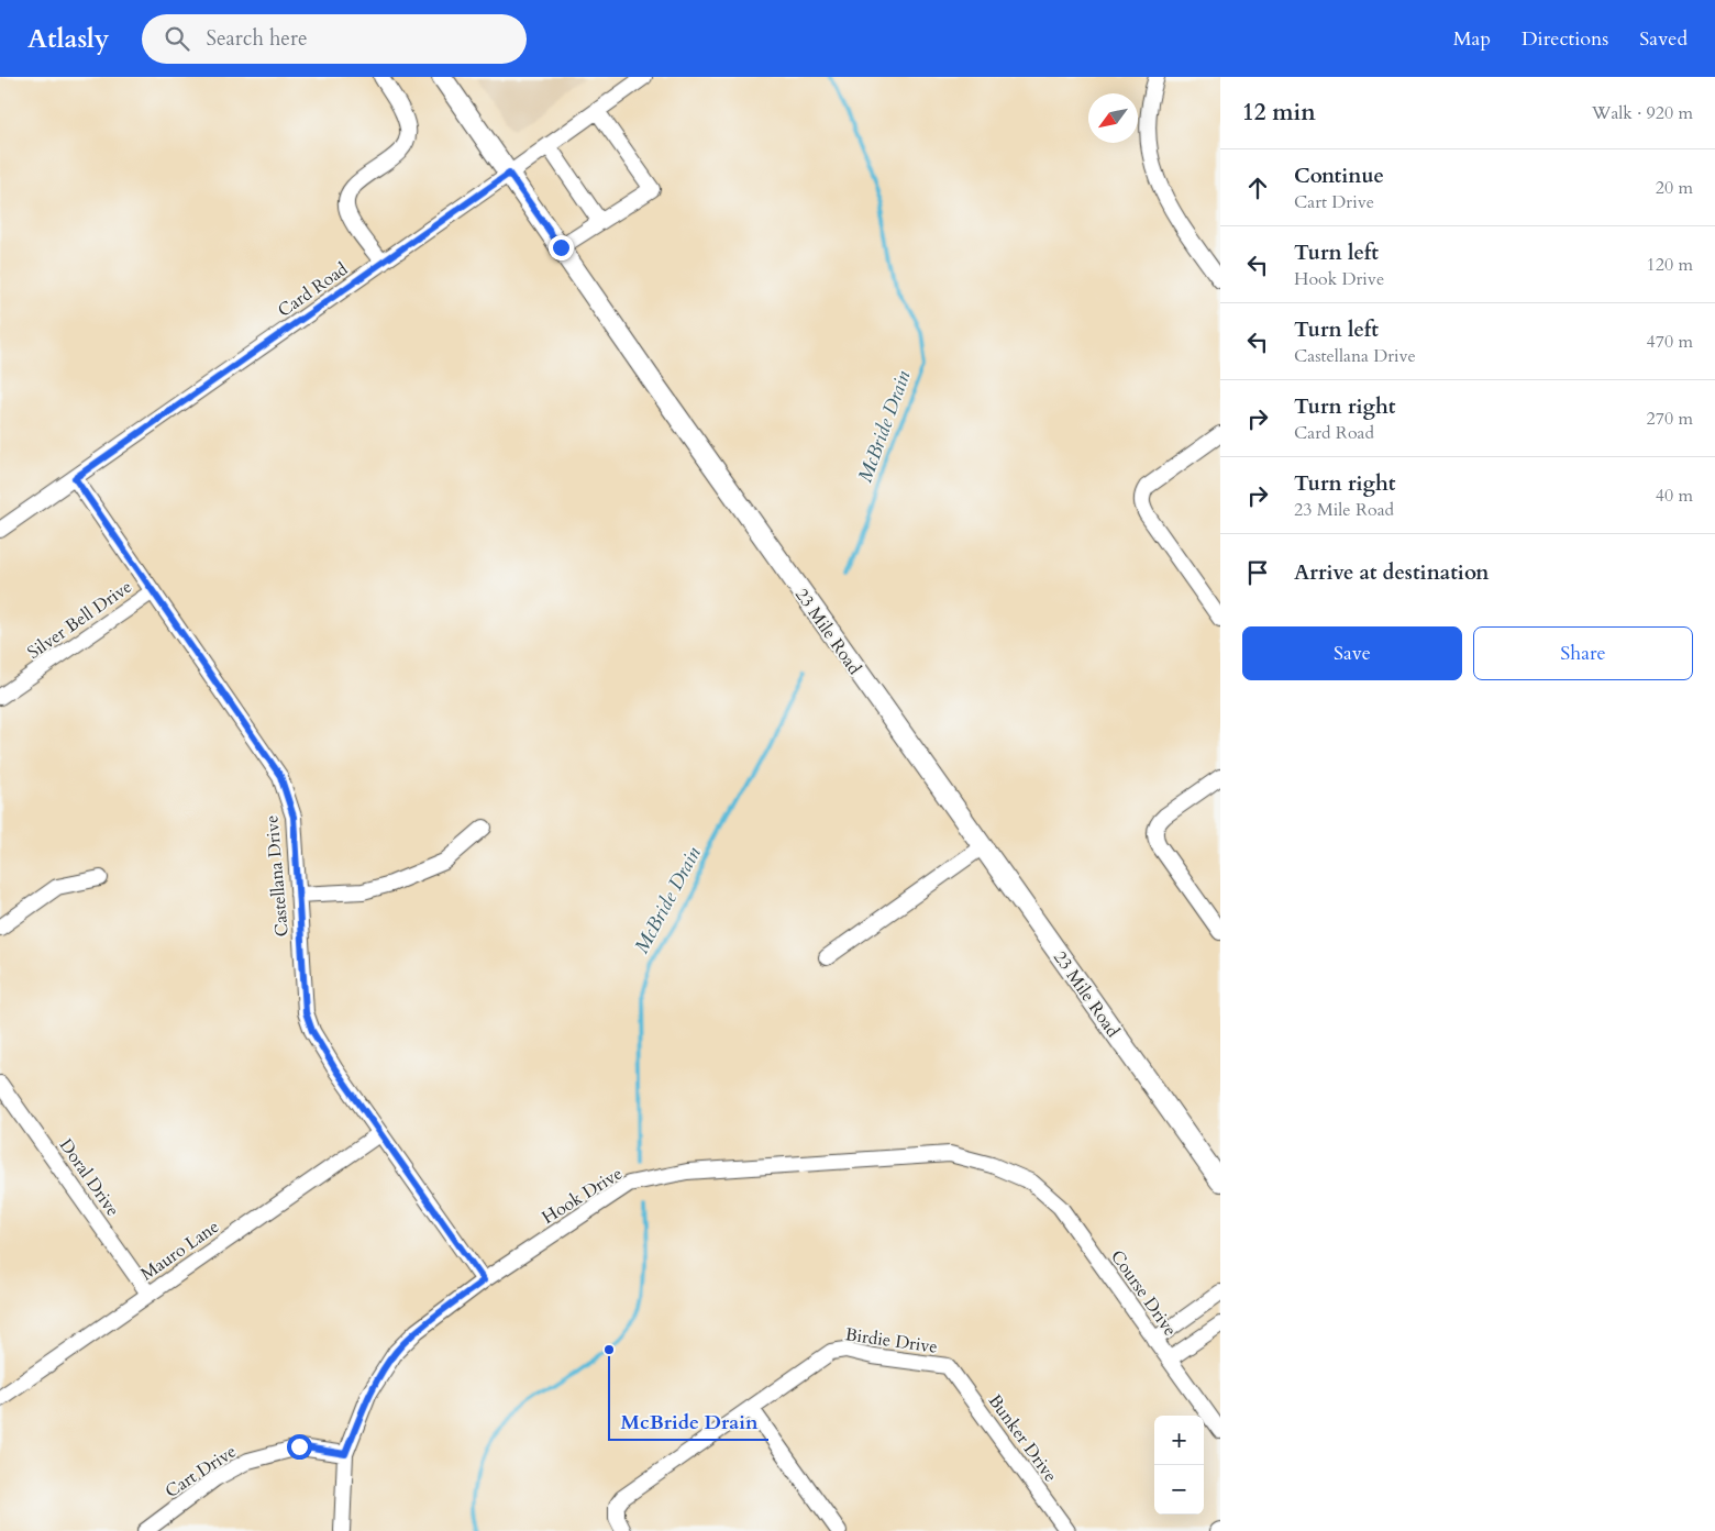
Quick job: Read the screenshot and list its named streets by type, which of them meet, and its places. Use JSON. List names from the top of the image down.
{
  "streets": {
    "main road": ["23 Mile Road"],
    "street": [
      "Card Road",
      "Silver Bell Drive",
      "Castellana Drive",
      "Doral Drive",
      "Hook Drive",
      "Mauro Lane",
      "Course Drive",
      "Birdie Drive",
      "Bunker Drive",
      "Cart Drive"
    ]
  },
  "crossings": [
    ["Card Road", "23 Mile Road"],
    ["Card Road", "Castellana Drive"],
    ["Silver Bell Drive", "Castellana Drive"],
    ["Castellana Drive", "Hook Drive"],
    ["Castellana Drive", "Mauro Lane"],
    ["Doral Drive", "Mauro Lane"],
    ["Hook Drive", "Course Drive"],
    ["Hook Drive", "Cart Drive"],
    ["Birdie Drive", "Bunker Drive"]
  ],
  "water": ["McBride Drain"],
  "places": ["McBride Drain"],
  "north": "bottom left",
  "page": {
    "header": "Atlasly",
    "search": "Search here",
    "nav": ["Map", "Directions", "Saved"],
    "heading": ["12 min", "Walk · 920 m"],
    "list": [
      ["Continue", "Cart Drive", "20 m"],
      ["Turn left", "Hook Drive", "120 m"],
      ["Turn left", "Castellana Drive", "470 m"],
      ["Turn right", "Card Road", "270 m"],
      ["Turn right", "23 Mile Road", "40 m"],
      "Arrive at destination"
    ],
    "buttons": ["Save", "Share"],
    "map_buttons": ["+", "−"]
  }
}
